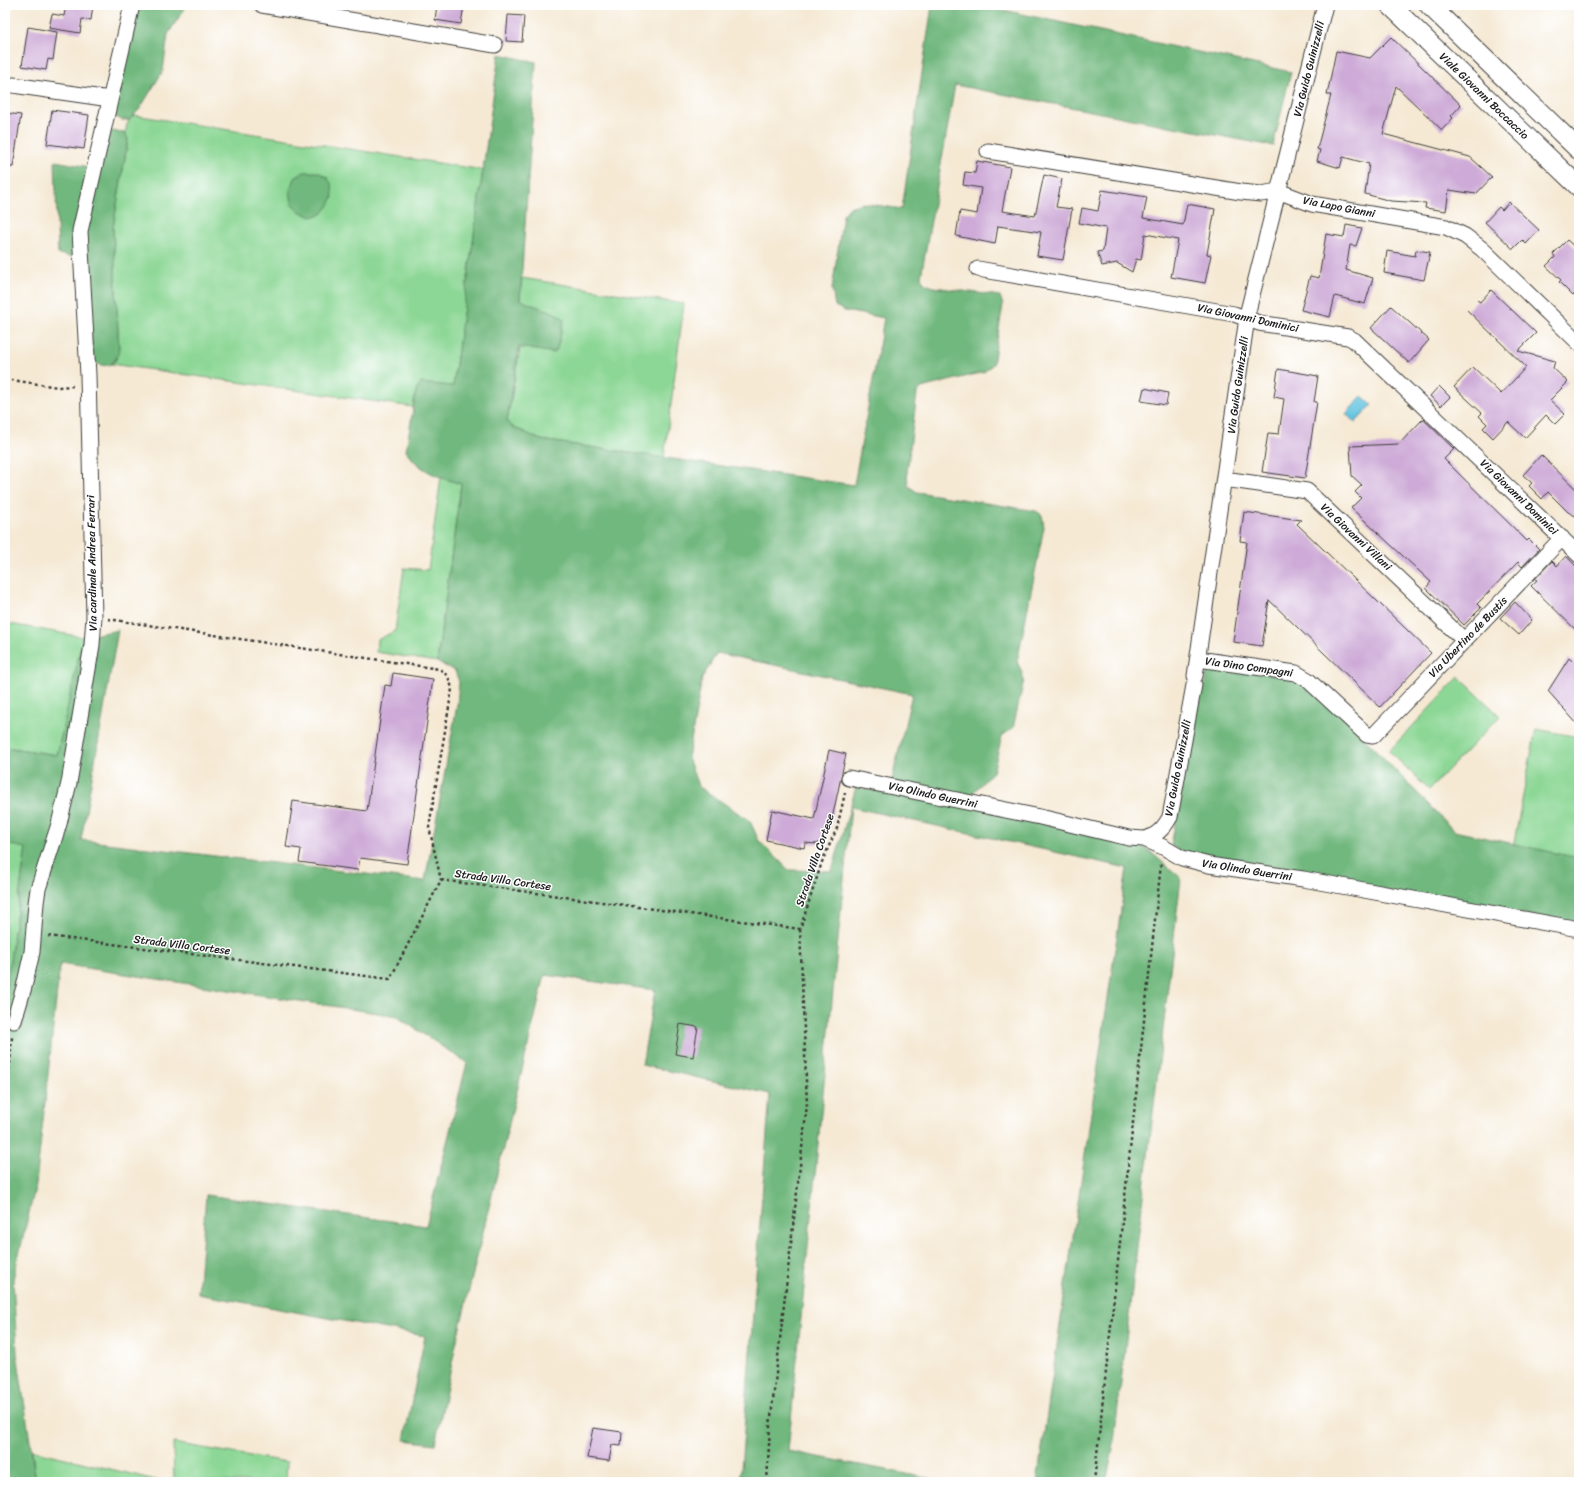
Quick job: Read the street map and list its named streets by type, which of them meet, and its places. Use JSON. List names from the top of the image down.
{
  "streets": {
    "street": [
      "Via Guido Guinizzelli",
      "Viale Giovanni Boccaccio",
      "Via Lapo Gianni",
      "Via Giovanni Dominici",
      "Via Giovanni Villani",
      "Via cardinale Andrea Ferrari",
      "Via Ubertino de Bustis",
      "Via Dino Compagni",
      "Via Olindo Guerrini"
    ],
    "path": ["Strada Villa Cortese"]
  },
  "crossings": [
    ["Via Guido Guinizzelli", "Via Lapo Gianni"],
    ["Via Guido Guinizzelli", "Via Giovanni Dominici"],
    ["Via Guido Guinizzelli", "Via Giovanni Villani"],
    ["Via Guido Guinizzelli", "Via Dino Compagni"],
    ["Via Guido Guinizzelli", "Via Olindo Guerrini"],
    ["Via Giovanni Dominici", "Via Ubertino de Bustis"],
    ["Via Giovanni Villani", "Via Ubertino de Bustis"],
    ["Via cardinale Andrea Ferrari", "Strada Villa Cortese"],
    ["Via Ubertino de Bustis", "Via Dino Compagni"],
    ["Via Olindo Guerrini", "Strada Villa Cortese"]
  ]
}
